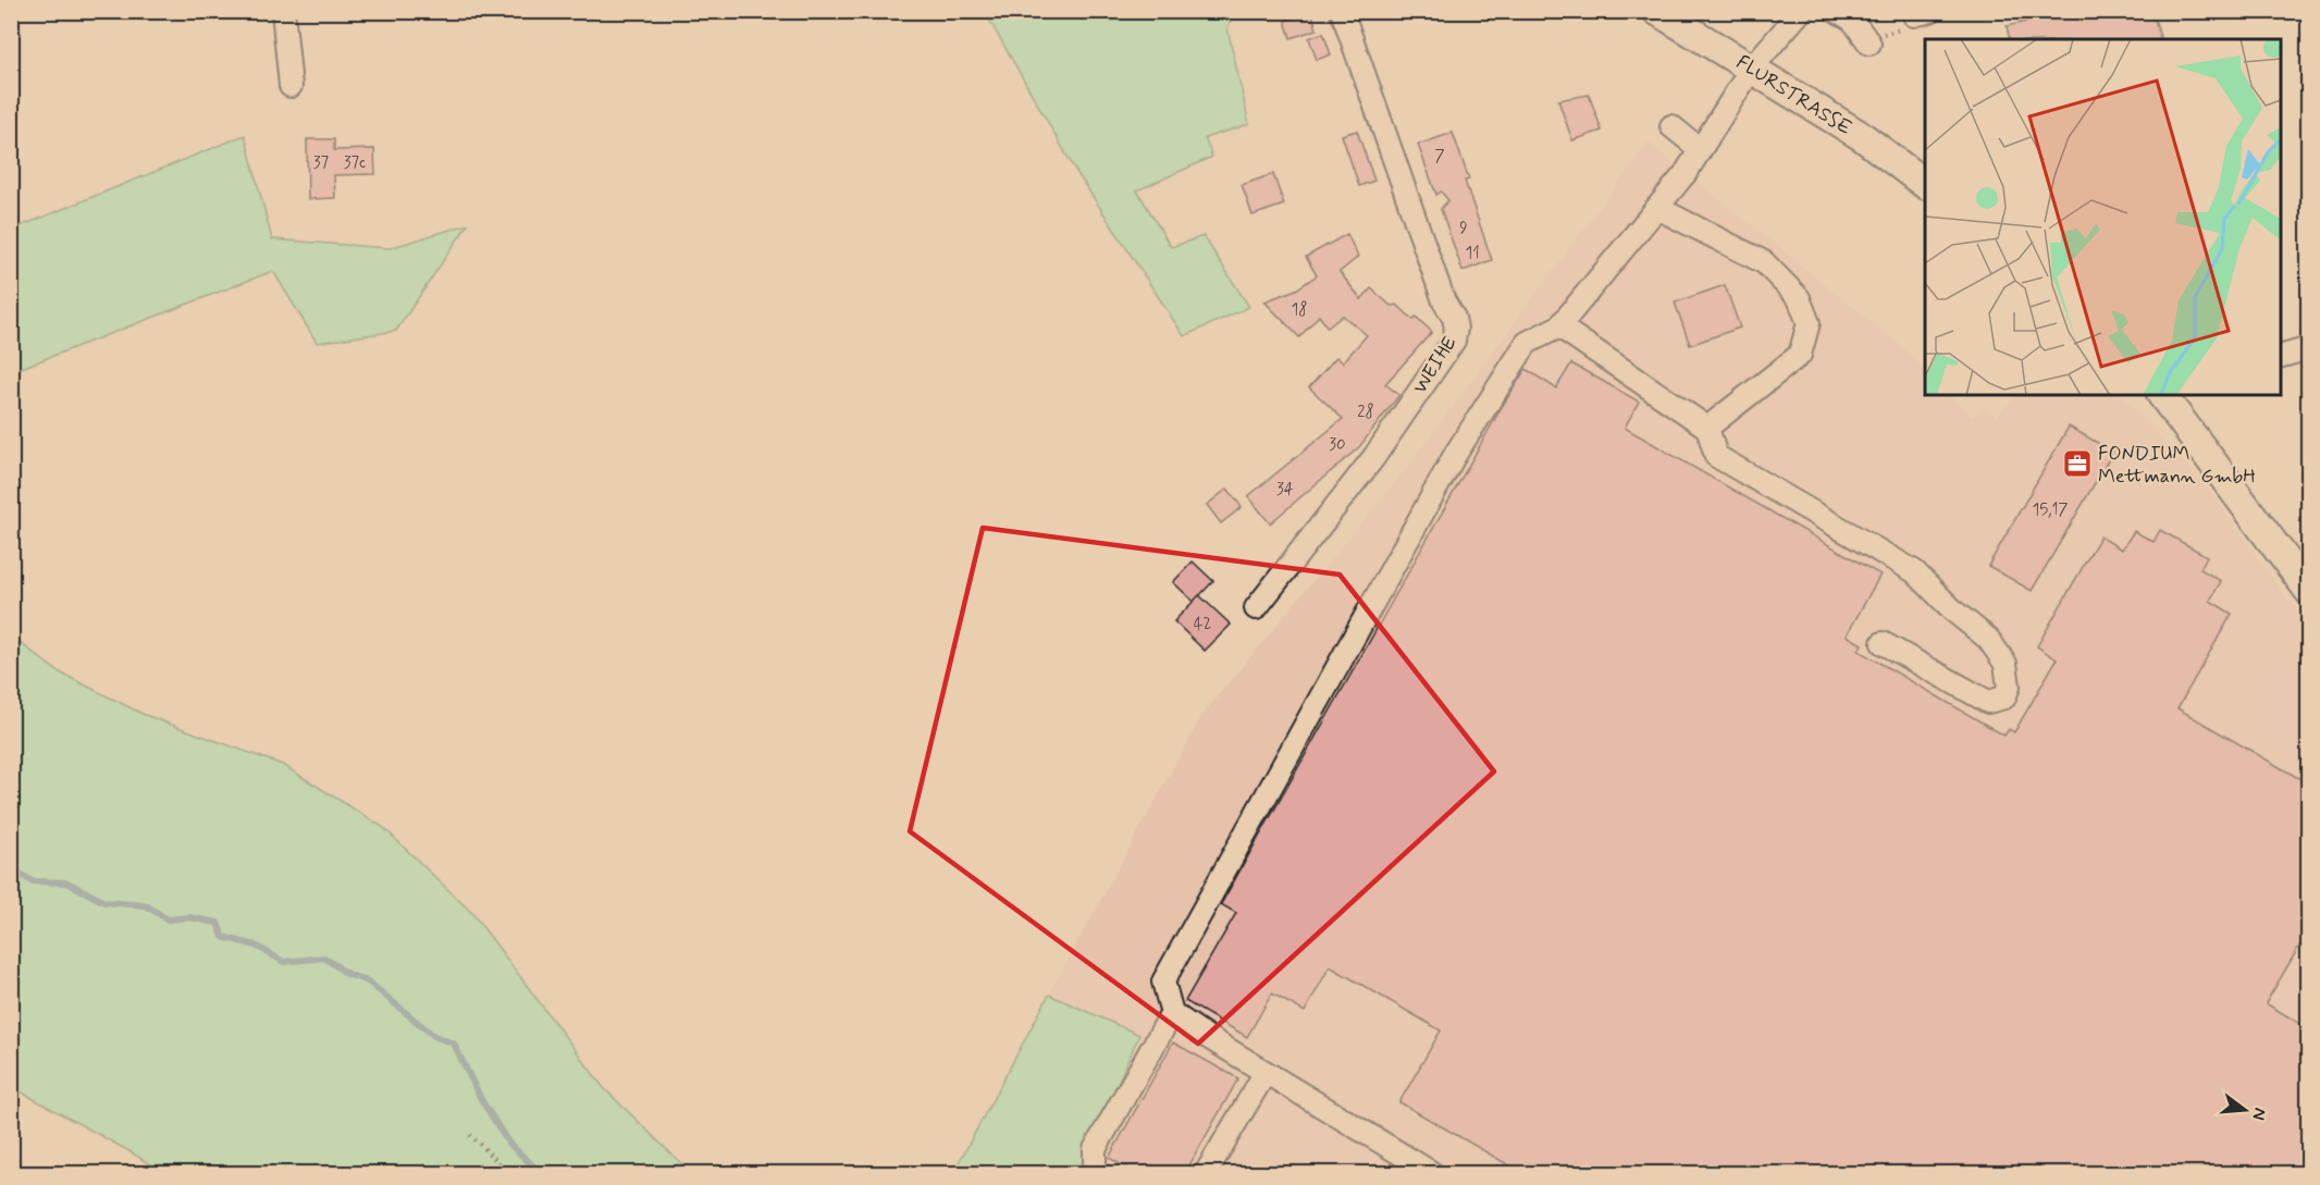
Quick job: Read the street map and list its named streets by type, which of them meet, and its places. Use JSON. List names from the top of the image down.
{
  "streets": {
    "main road": ["FLURSTRASSE"],
    "street": ["WEIHE"]
  },
  "places": {
    "office": ["FONDIUM Mettmann GmbH"]
  },
  "house_numbers": [
    "7",
    "37",
    "37c",
    "9",
    "11",
    "18",
    "28",
    "30",
    "34",
    "15,17",
    "42"
  ],
  "north": "right"
}
